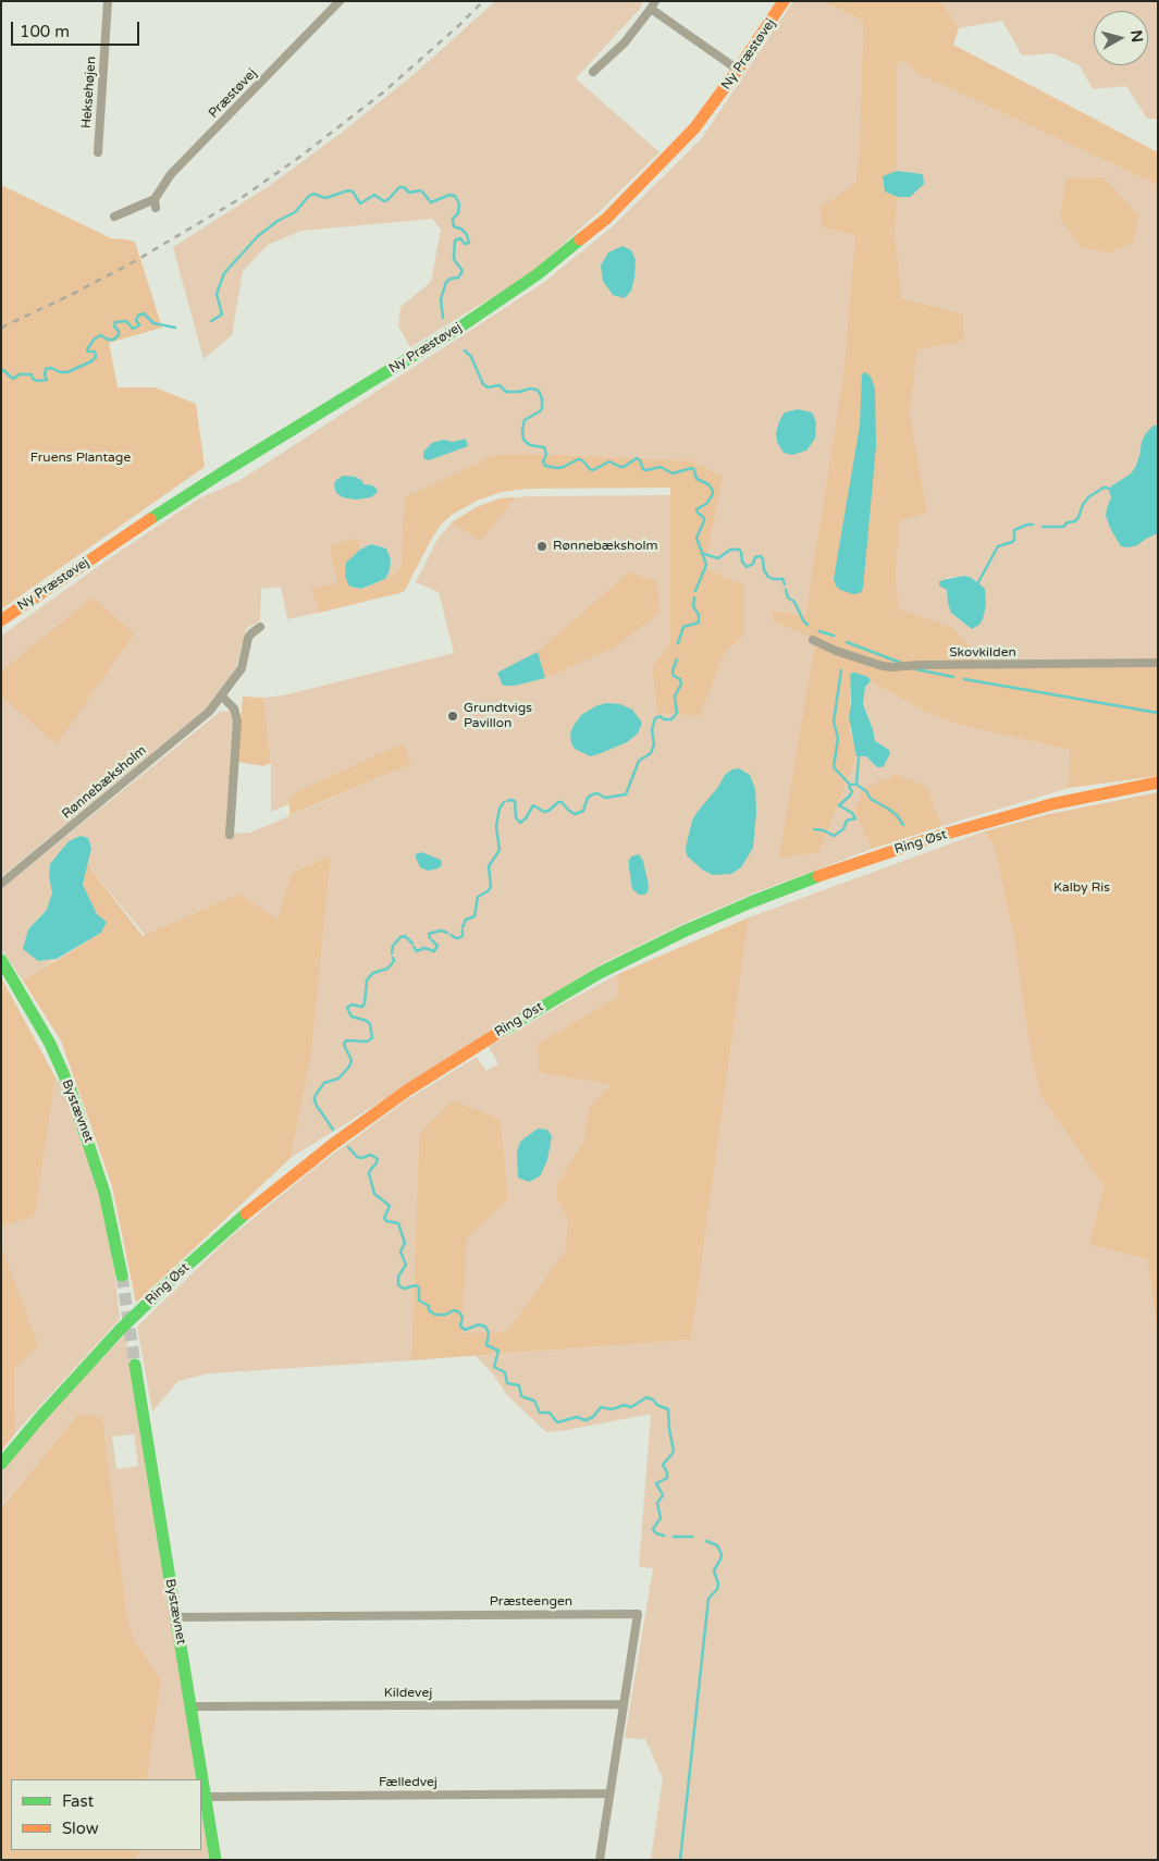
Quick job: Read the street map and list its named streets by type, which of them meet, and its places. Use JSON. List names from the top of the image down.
{
  "streets": {
    "street": [
      "Ny Præstøvej",
      "Heksehøjen",
      "Præstøvej",
      "Skovkilden",
      "Rønnebæksholm",
      "Ring Øst",
      "Bystævnet",
      "Præsteengen",
      "Kildevej",
      "Fælledvej"
    ]
  },
  "crossings": [
    ["Bystævnet", "Præsteengen"],
    ["Bystævnet", "Kildevej"],
    ["Bystævnet", "Fælledvej"],
    ["Præsteengen", "Kildevej"],
    ["Præsteengen", "Fælledvej"]
  ],
  "parks": ["Fruens Plantage", "Kalby Ris"],
  "places": ["Rønnebæksholm", "Grundtvigs Pavillon"],
  "legend": ["Fast", "Slow"],
  "scale_bar": "100 m",
  "north": "right"
}
